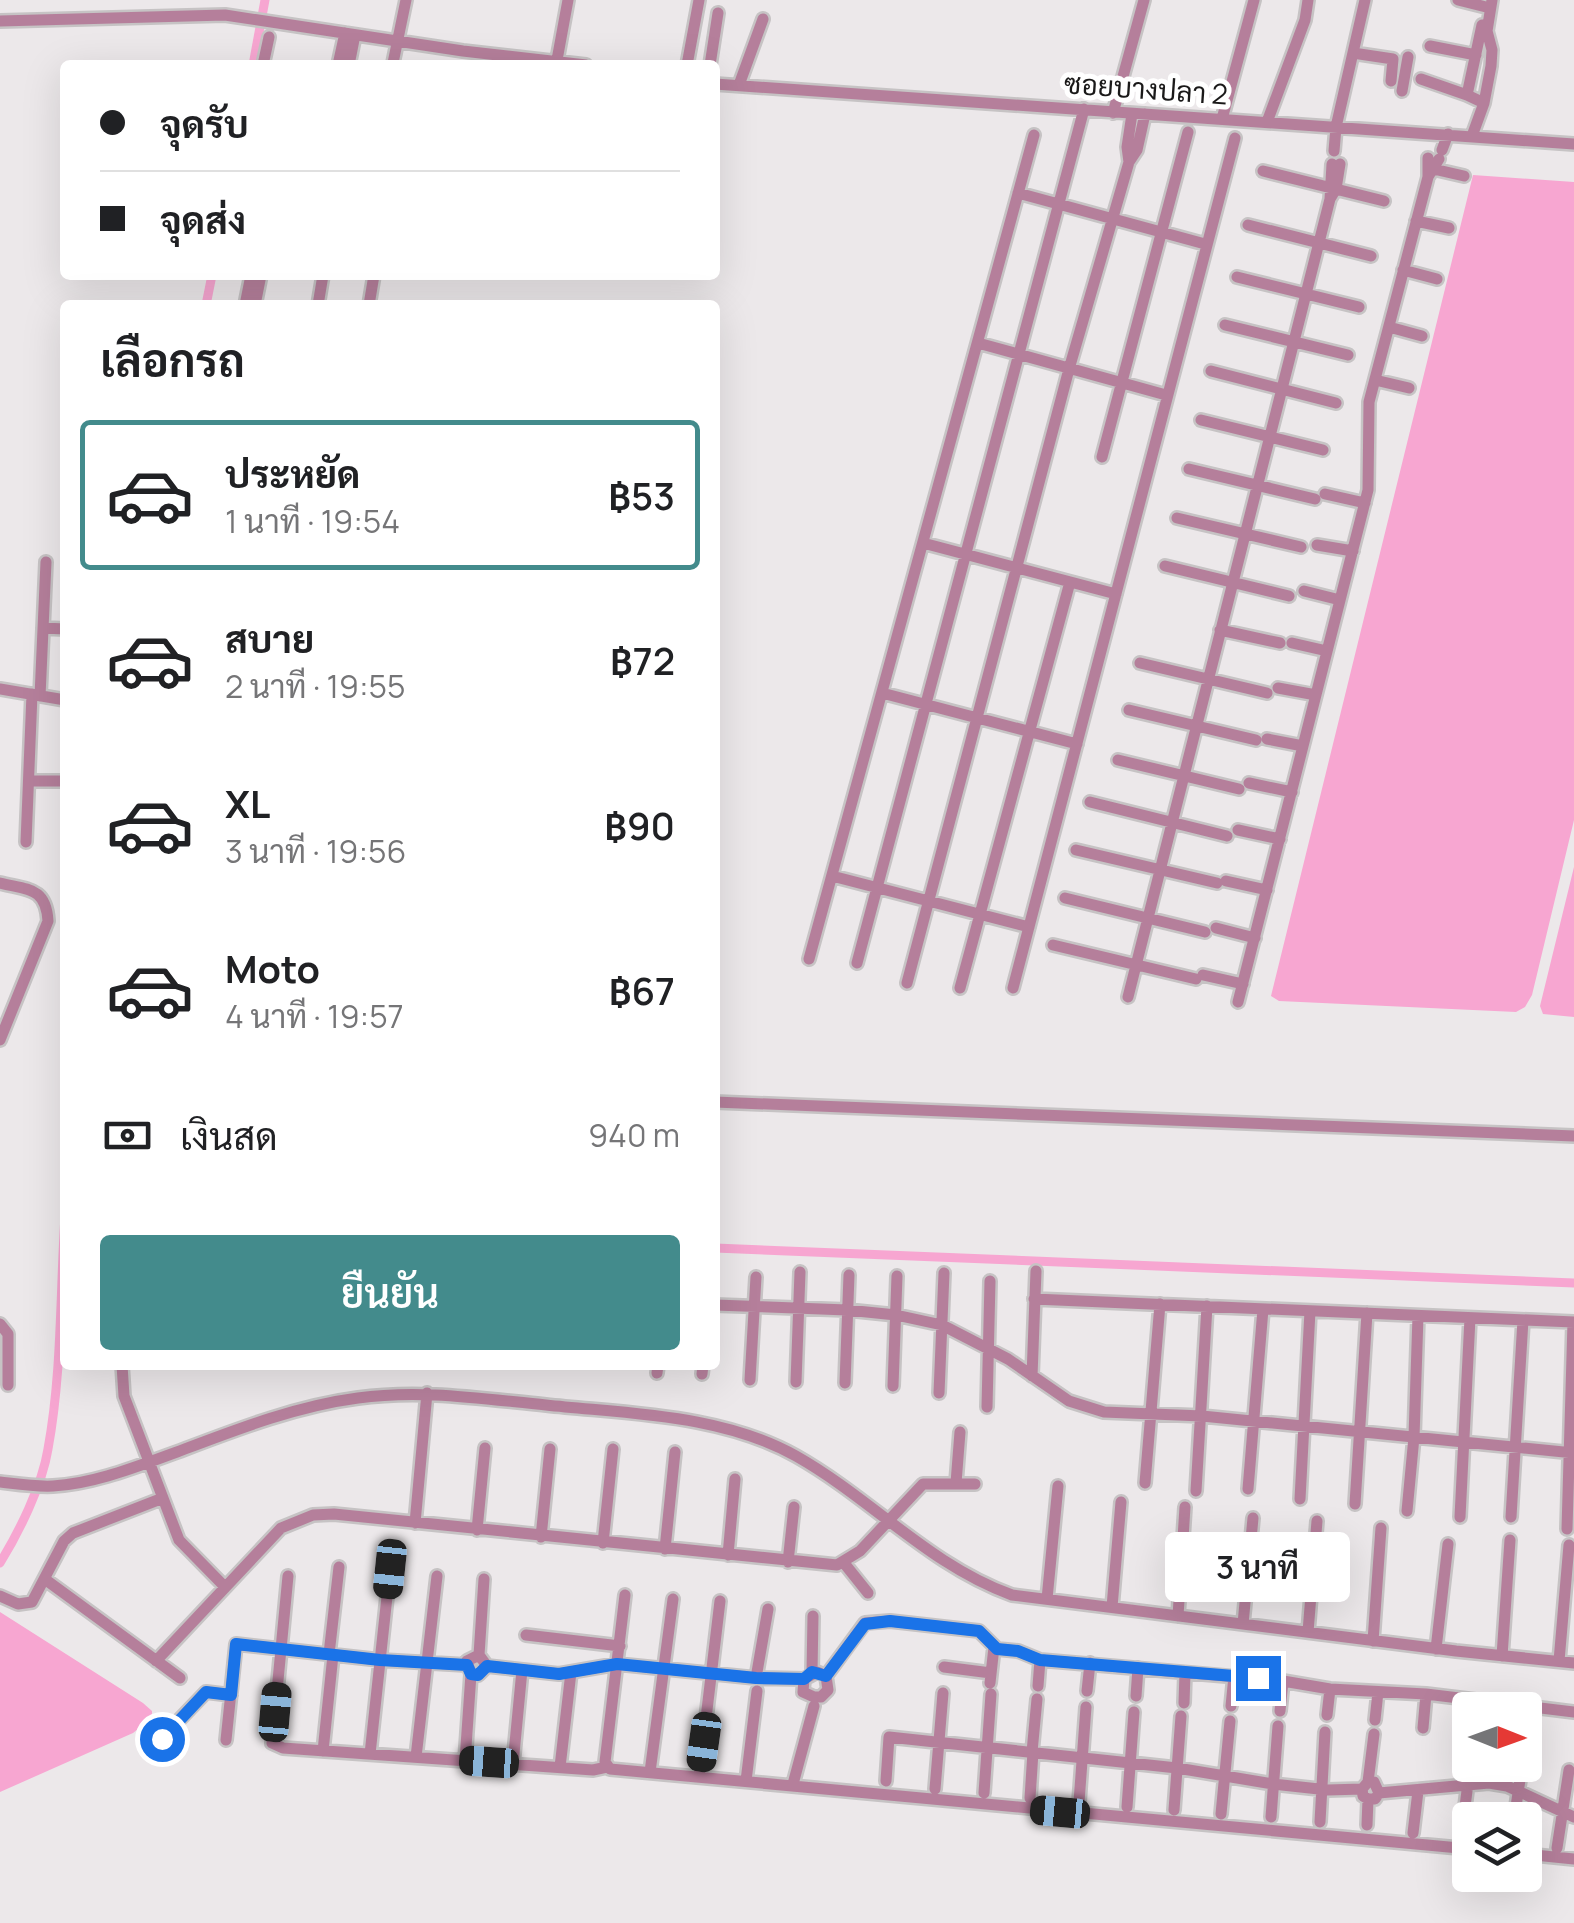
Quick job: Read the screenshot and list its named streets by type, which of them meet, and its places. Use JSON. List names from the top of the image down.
{
  "streets": {
    "street": ["ซอยบางปลา 2"]
  },
  "north": "right",
  "page": {
    "banner": ["จุดรับ", "จุดส่ง"],
    "heading": "เลือกรถ",
    "list": [
      {
        "name": "ประหยัด",
        "note": "1 นาที · 19:54",
        "value": "฿53"
      },
      {
        "name": "สบาย",
        "note": "2 นาที · 19:55",
        "value": "฿72"
      },
      {
        "name": "XL",
        "note": "3 นาที · 19:56",
        "value": "฿90"
      },
      {
        "name": "Moto",
        "note": "4 นาที · 19:57",
        "value": "฿67"
      }
    ],
    "pay": ["เงินสด", "940 m"],
    "buttons": "ยืนยัน",
    "bubble": "3 นาที"
  }
}
